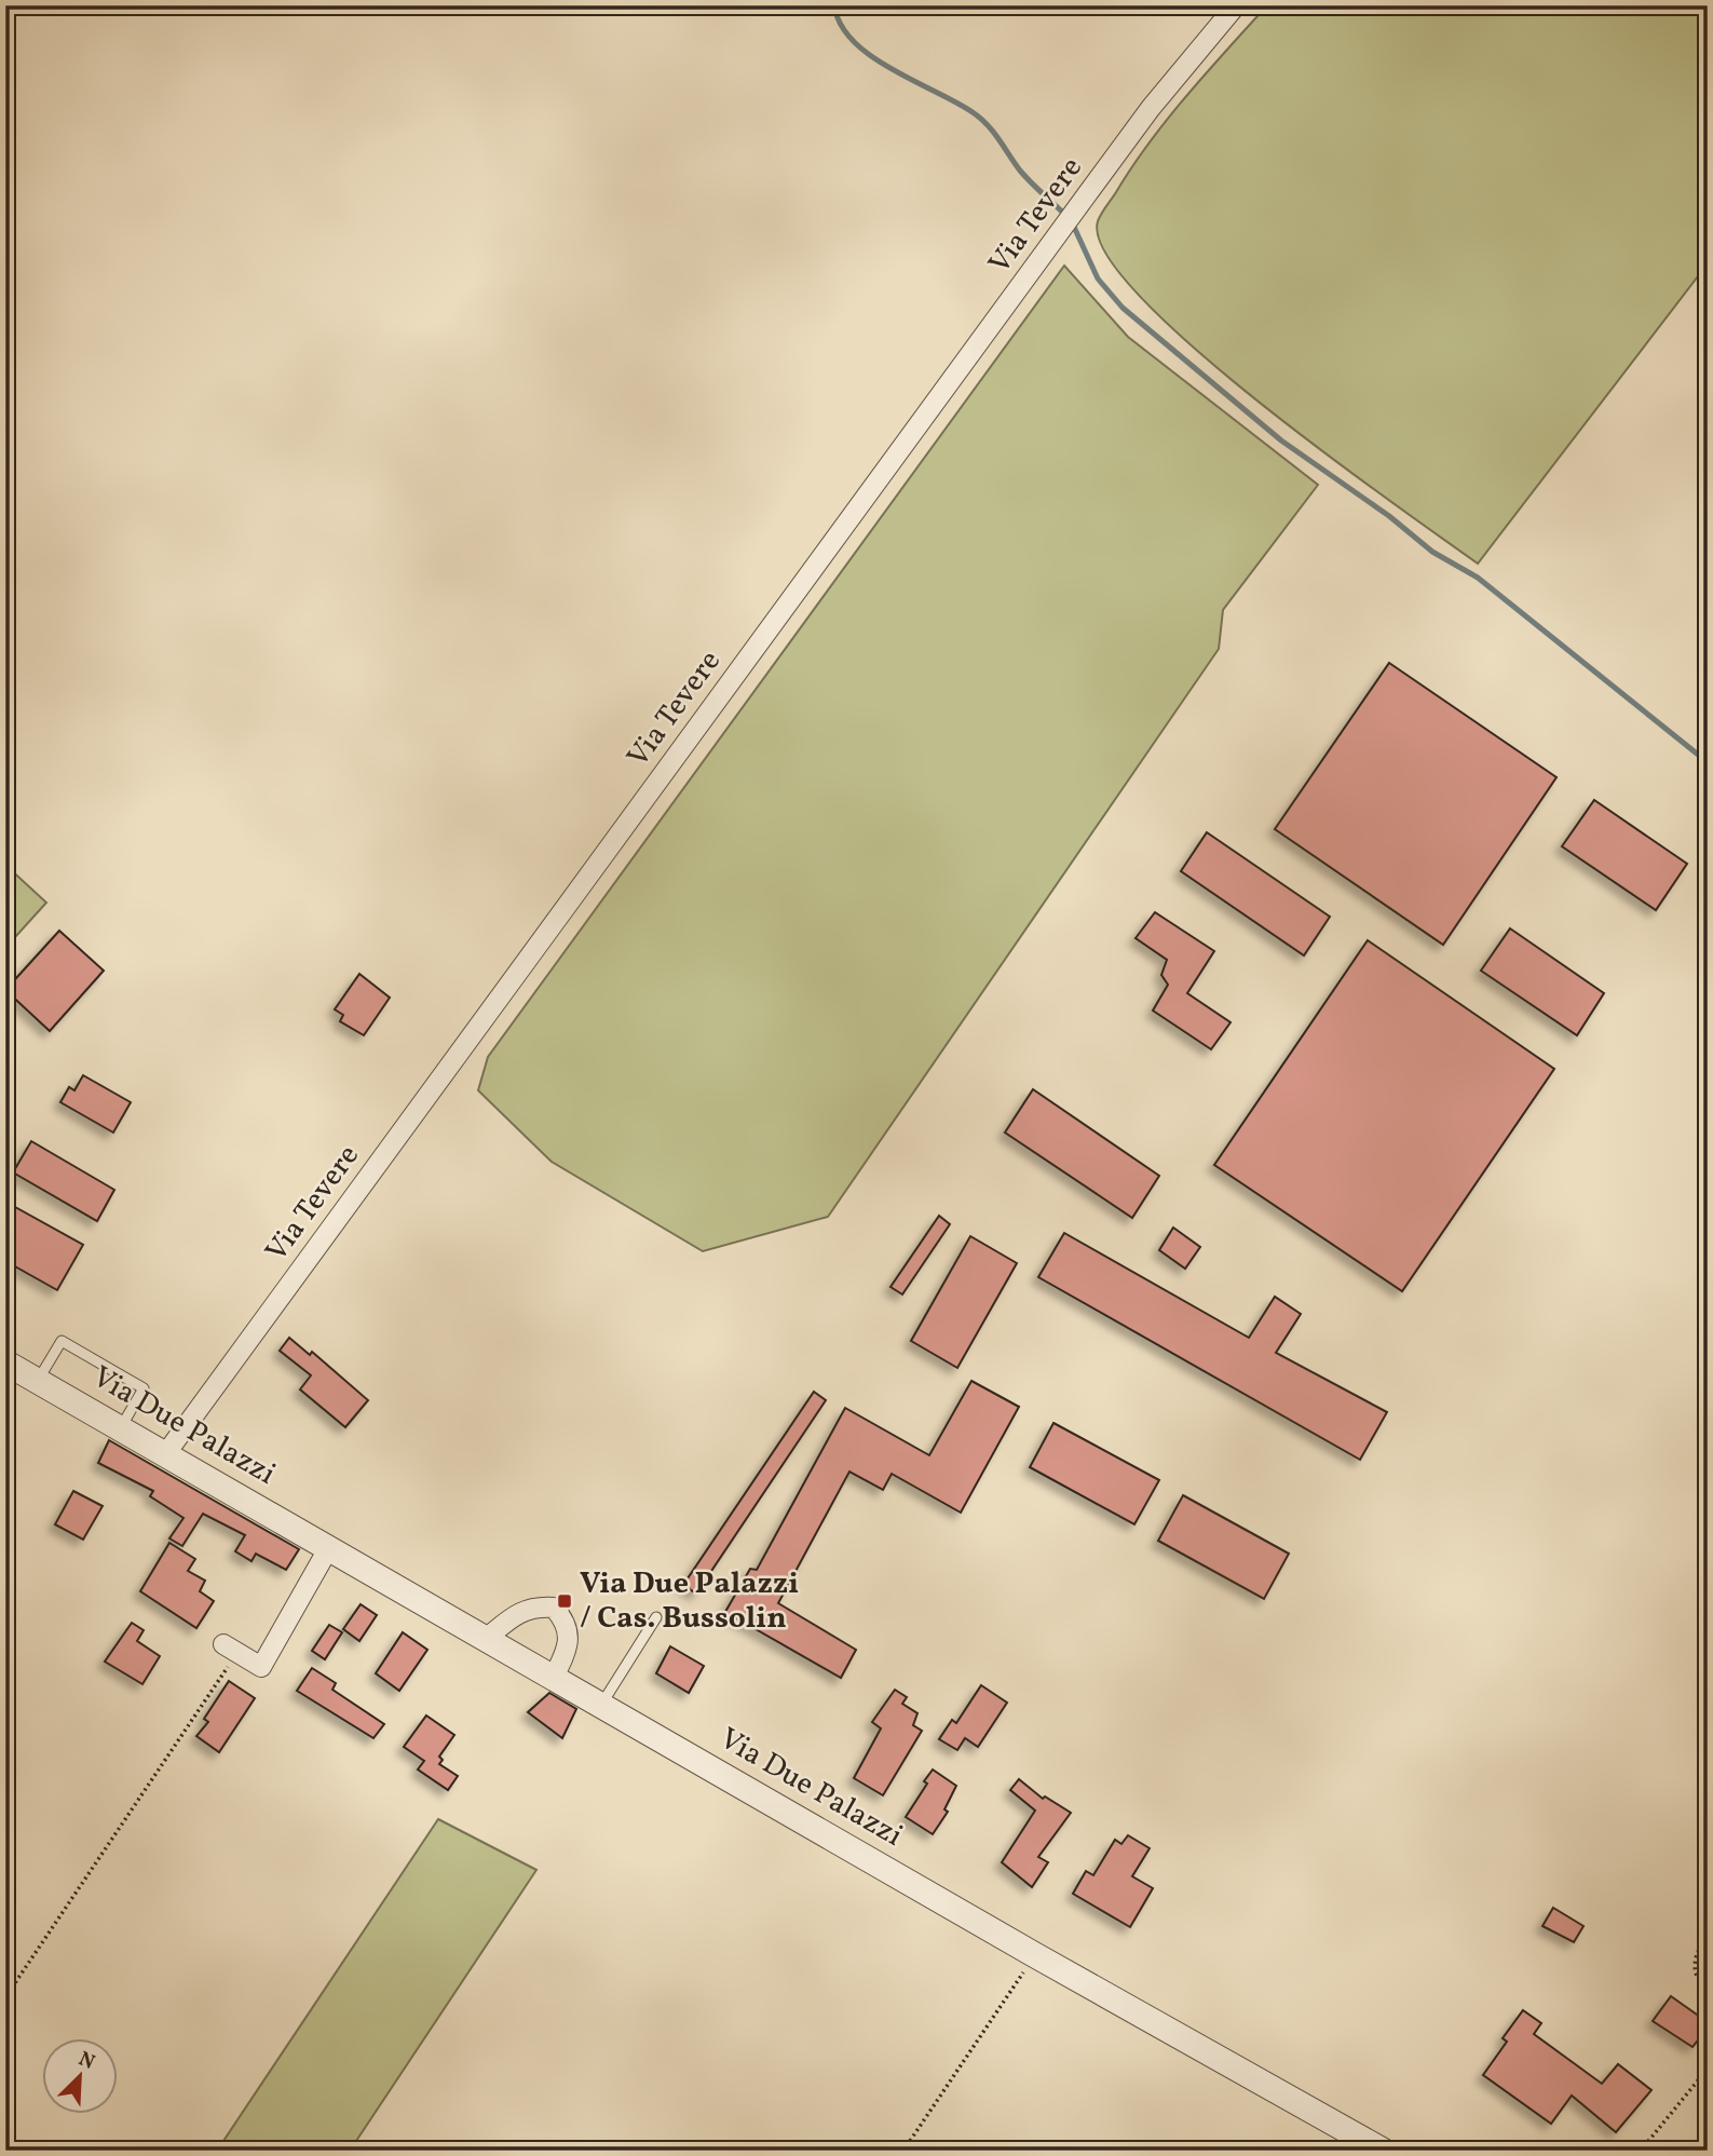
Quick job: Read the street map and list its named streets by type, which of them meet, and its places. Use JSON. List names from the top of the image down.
{
  "streets": {
    "street": ["Via Tevere", "Via Due Palazzi"]
  },
  "crossings": [
    ["Via Tevere", "Via Due Palazzi"]
  ],
  "places": {
    "transit": ["Via Due Palazzi / Cas. Bussolin"]
  },
  "north": "top right"
}
